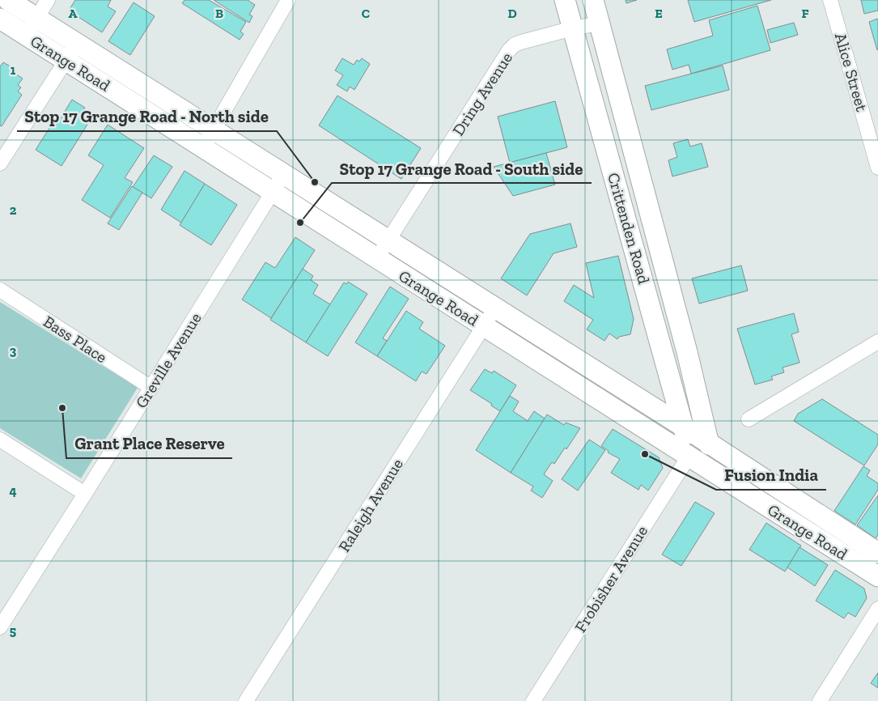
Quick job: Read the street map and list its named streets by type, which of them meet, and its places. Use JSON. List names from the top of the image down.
{
  "streets": {
    "main road": ["Grange Road", "Crittenden Road"],
    "street": [
      "Alice Street",
      "Dring Avenue",
      "Bass Place",
      "Greville Avenue",
      "Raleigh Avenue",
      "Frobisher Avenue"
    ]
  },
  "crossings": [
    ["Grange Road", "Dring Avenue"],
    ["Grange Road", "Crittenden Road"],
    ["Grange Road", "Greville Avenue"],
    ["Grange Road", "Raleigh Avenue"],
    ["Grange Road", "Frobisher Avenue"],
    ["Dring Avenue", "Crittenden Road"],
    ["Crittenden Road", "Frobisher Avenue"],
    ["Bass Place", "Greville Avenue"]
  ],
  "places": [
    "Stop 17 Grange Road - North side",
    "Stop 17 Grange Road - South side",
    "Grant Place Reserve",
    "Fusion India"
  ],
  "grid": {
    "columns": [
      "A",
      "B",
      "C",
      "D",
      "E",
      "F"
    ],
    "rows": [
      "1",
      "2",
      "3",
      "4",
      "5"
    ]
  }
}
